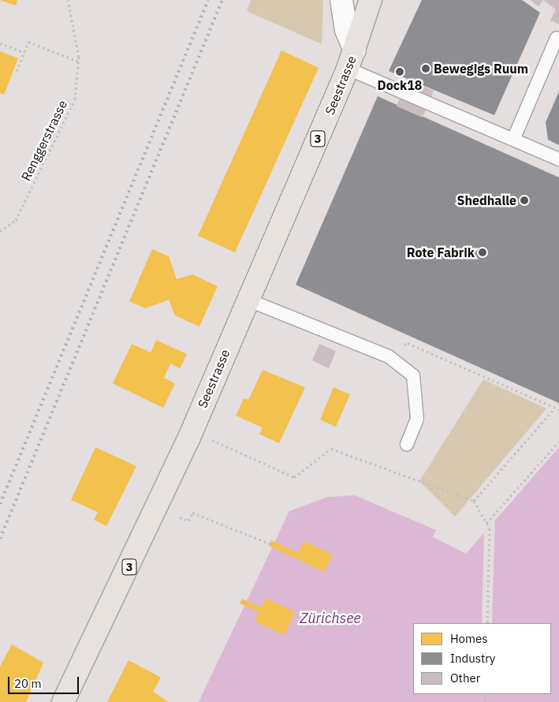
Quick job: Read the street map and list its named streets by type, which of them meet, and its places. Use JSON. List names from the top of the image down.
{
  "streets": {
    "main road": ["Seestrasse", "3"],
    "path": ["Renggerstrasse"]
  },
  "water": ["Zürichsee"],
  "places": [
    "Bewegigs Ruum",
    "Dock18",
    "Shedhalle",
    "Rote Fabrik"
  ],
  "legend": ["Homes", "Industry", "Other"],
  "scale_bar": "20 m"
}
